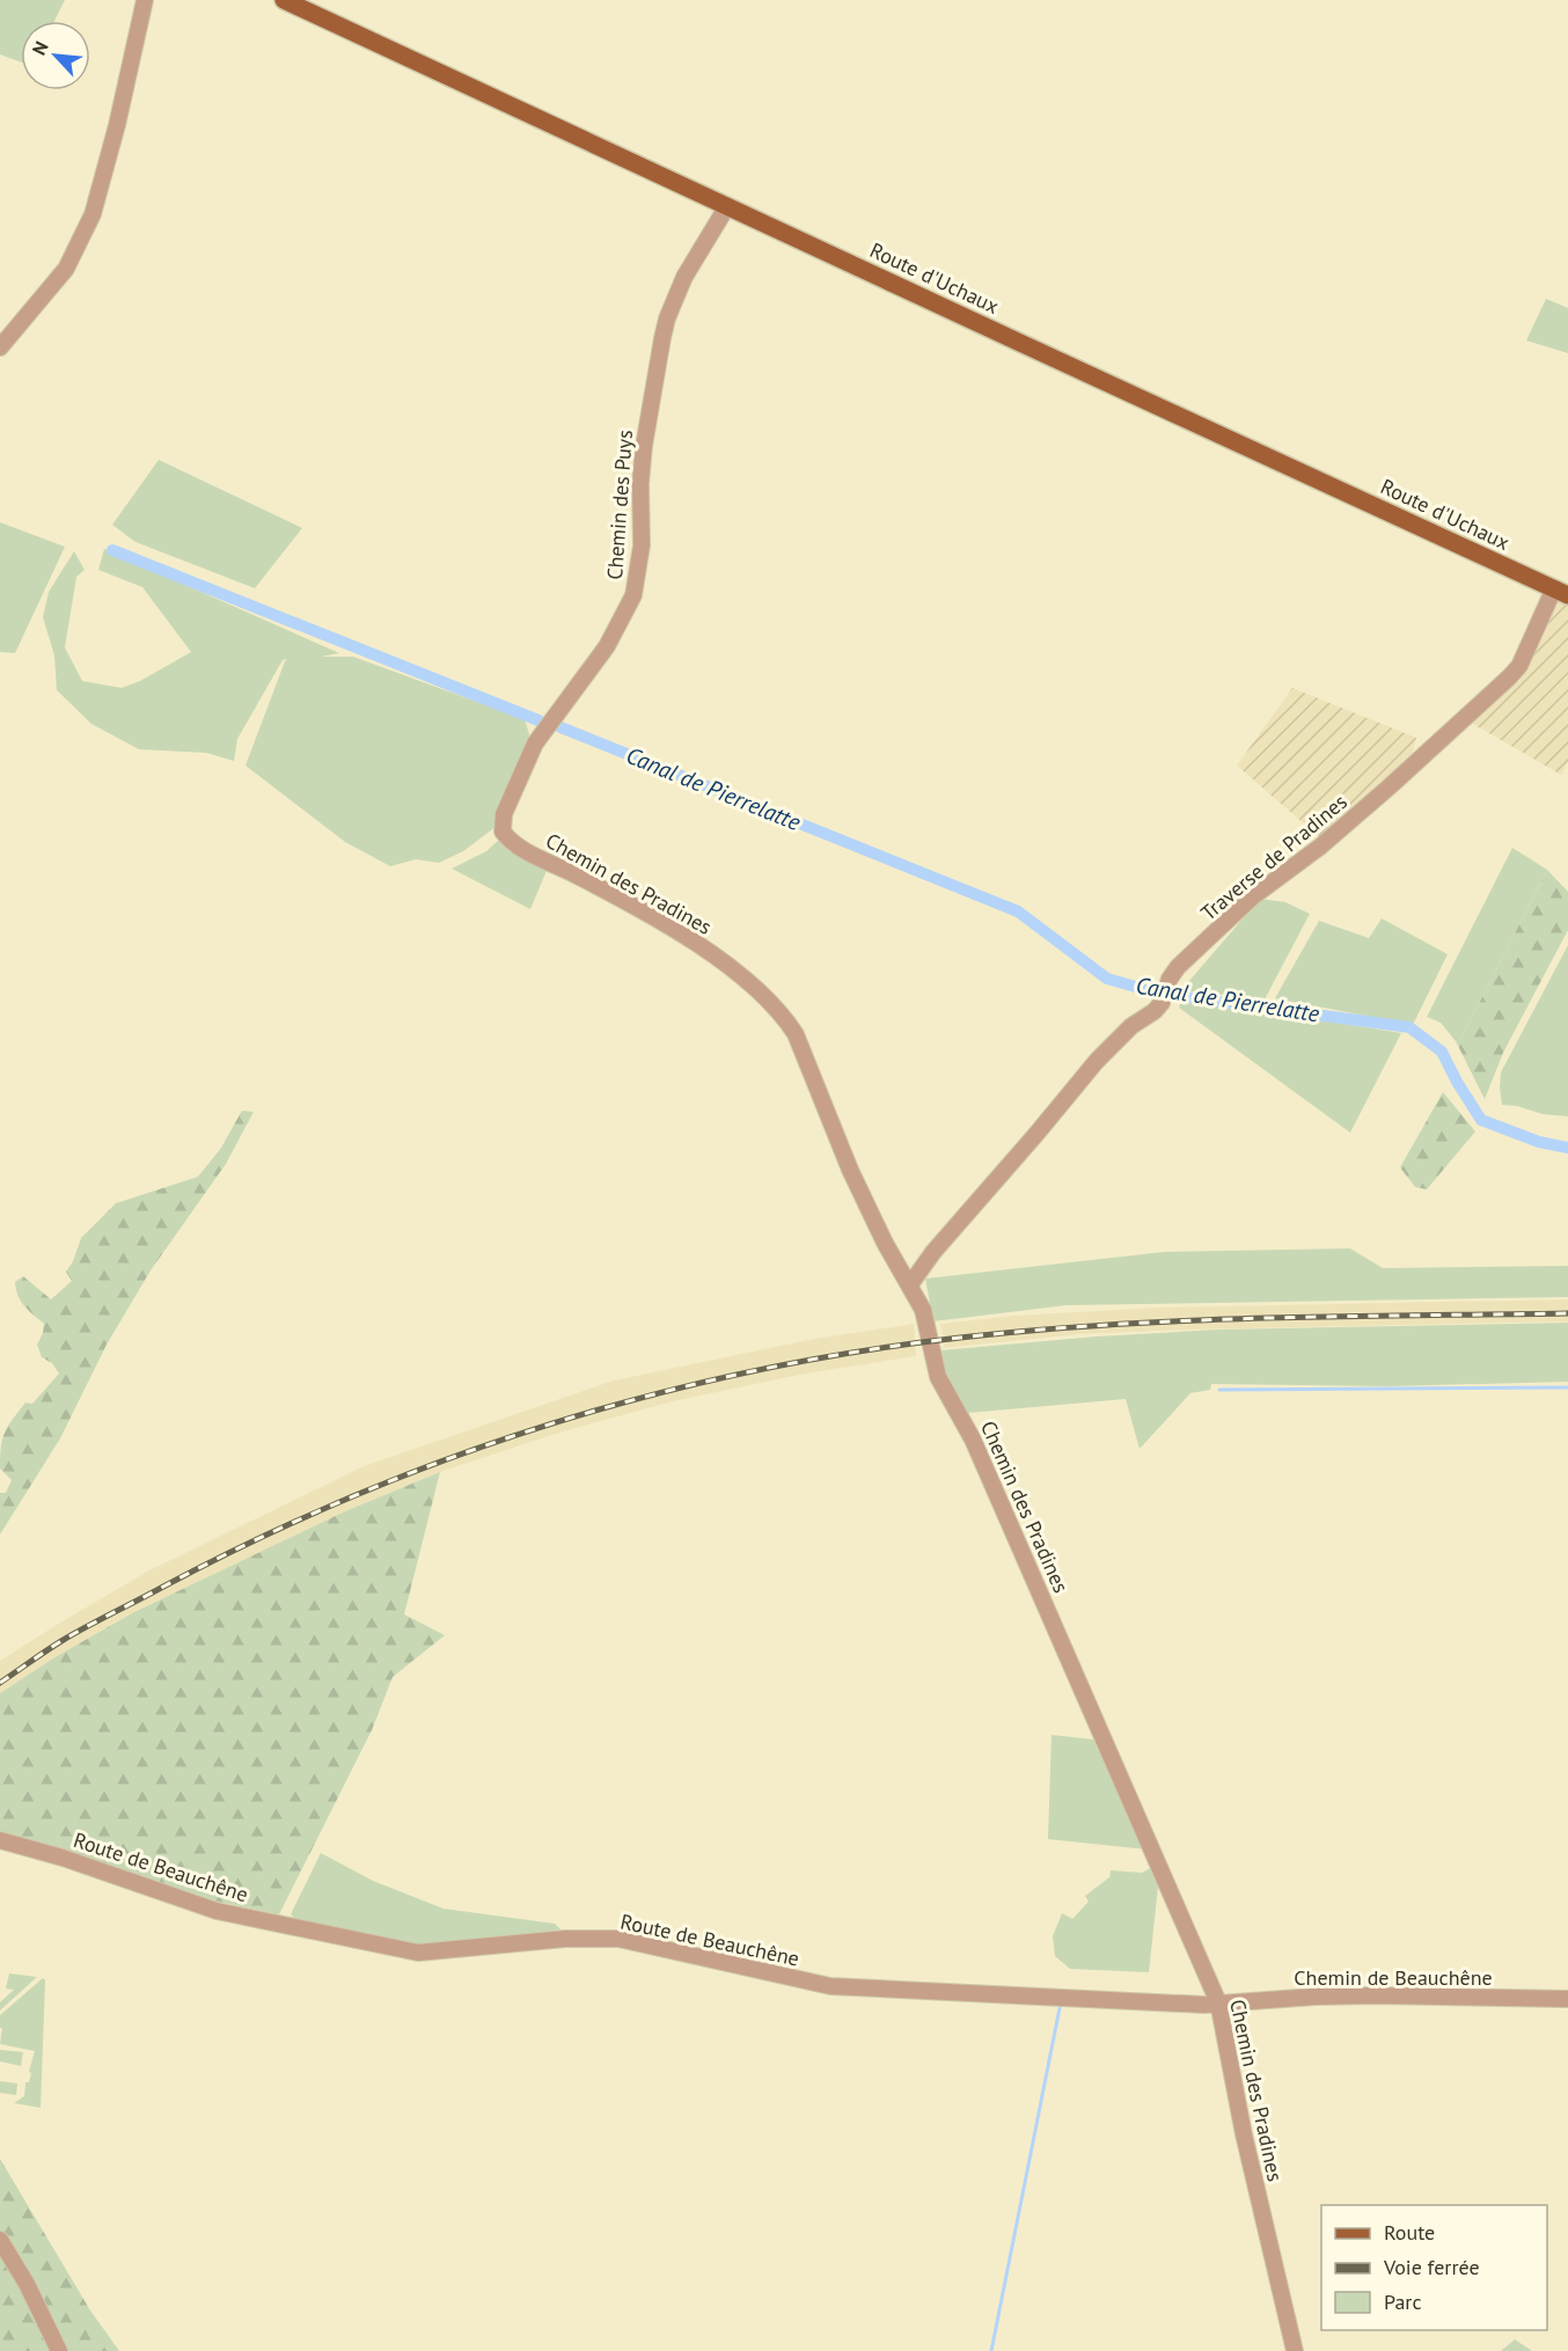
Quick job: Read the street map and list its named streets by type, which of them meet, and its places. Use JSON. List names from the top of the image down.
{
  "streets": {
    "main road": ["Route d'Uchaux"],
    "street": [
      "Chemin des Puys",
      "Traverse de Pradines",
      "Chemin des Pradines",
      "Route de Beauchêne",
      "Chemin de Beauchêne"
    ]
  },
  "crossings": [
    ["Route d'Uchaux", "Chemin des Puys"],
    ["Route d'Uchaux", "Traverse de Pradines"],
    ["Chemin des Puys", "Chemin des Pradines"],
    ["Traverse de Pradines", "Chemin des Pradines"],
    ["Chemin des Pradines", "Route de Beauchêne"],
    ["Chemin des Pradines", "Chemin de Beauchêne"],
    ["Route de Beauchêne", "Chemin de Beauchêne"]
  ],
  "water": ["Canal de Pierrelatte"],
  "legend": ["Route", "Voie ferrée", "Parc"],
  "north": "top left"
}
